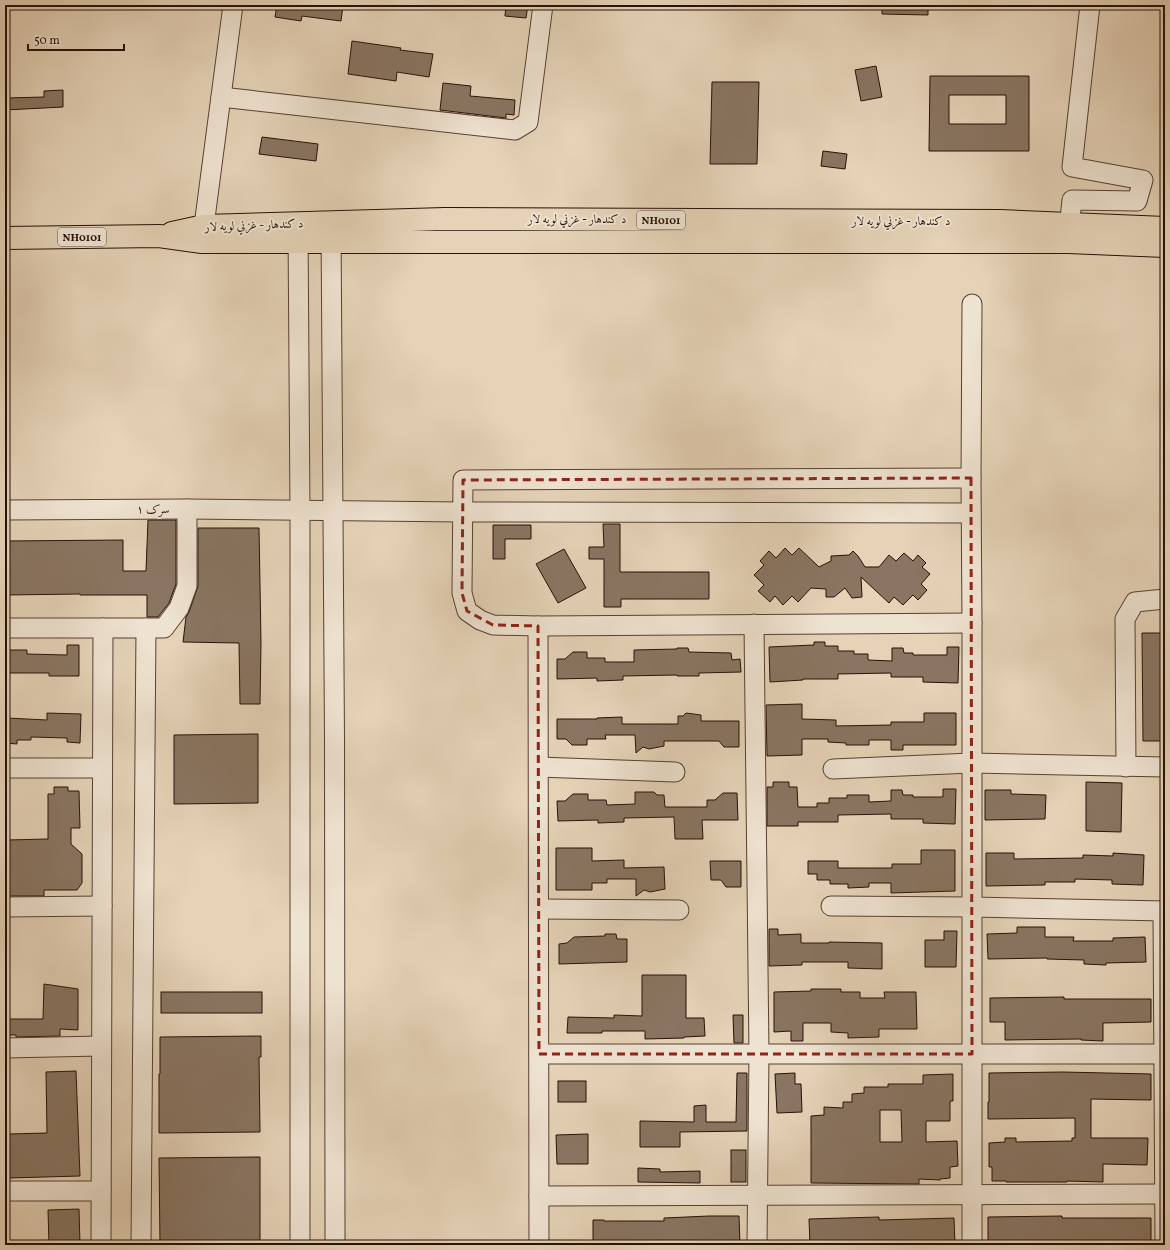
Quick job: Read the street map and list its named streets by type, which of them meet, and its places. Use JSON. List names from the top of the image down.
{
  "streets": {
    "highway": ["د کندهار - غزني لويه لار", "NH0101"],
    "street": ["سرک ۱"]
  },
  "scale_bar": "50 m"
}
